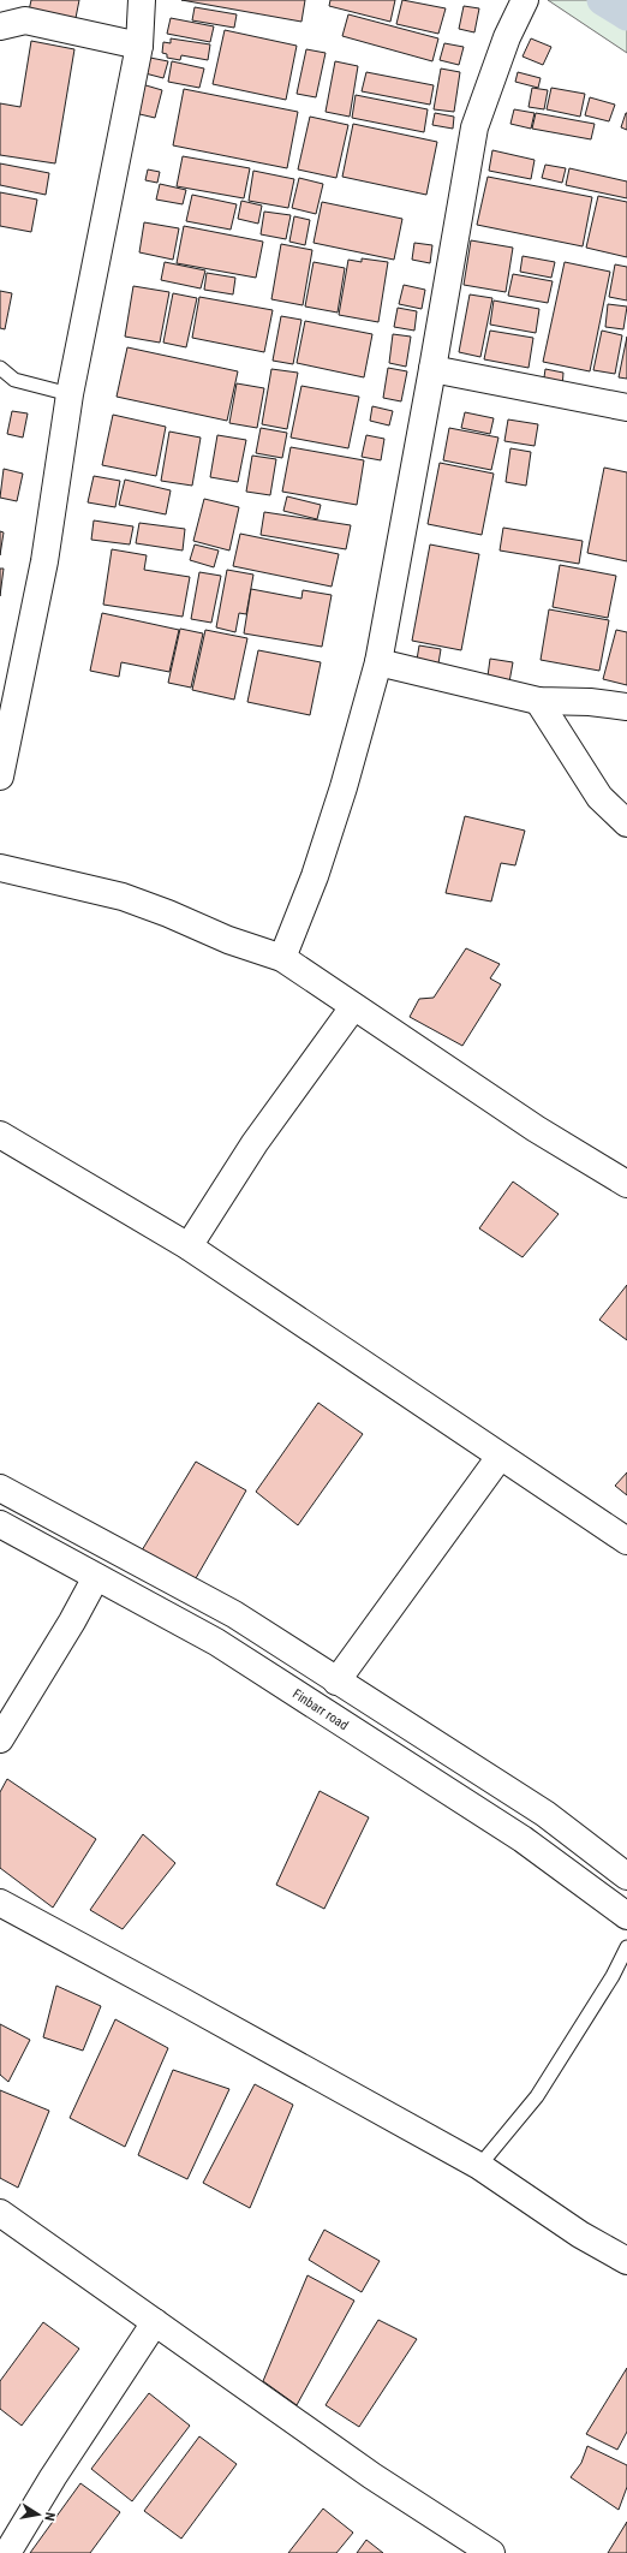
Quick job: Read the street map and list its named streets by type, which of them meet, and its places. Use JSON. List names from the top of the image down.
{
  "streets": {
    "street": ["Finbarr road"]
  },
  "north": "right"
}
